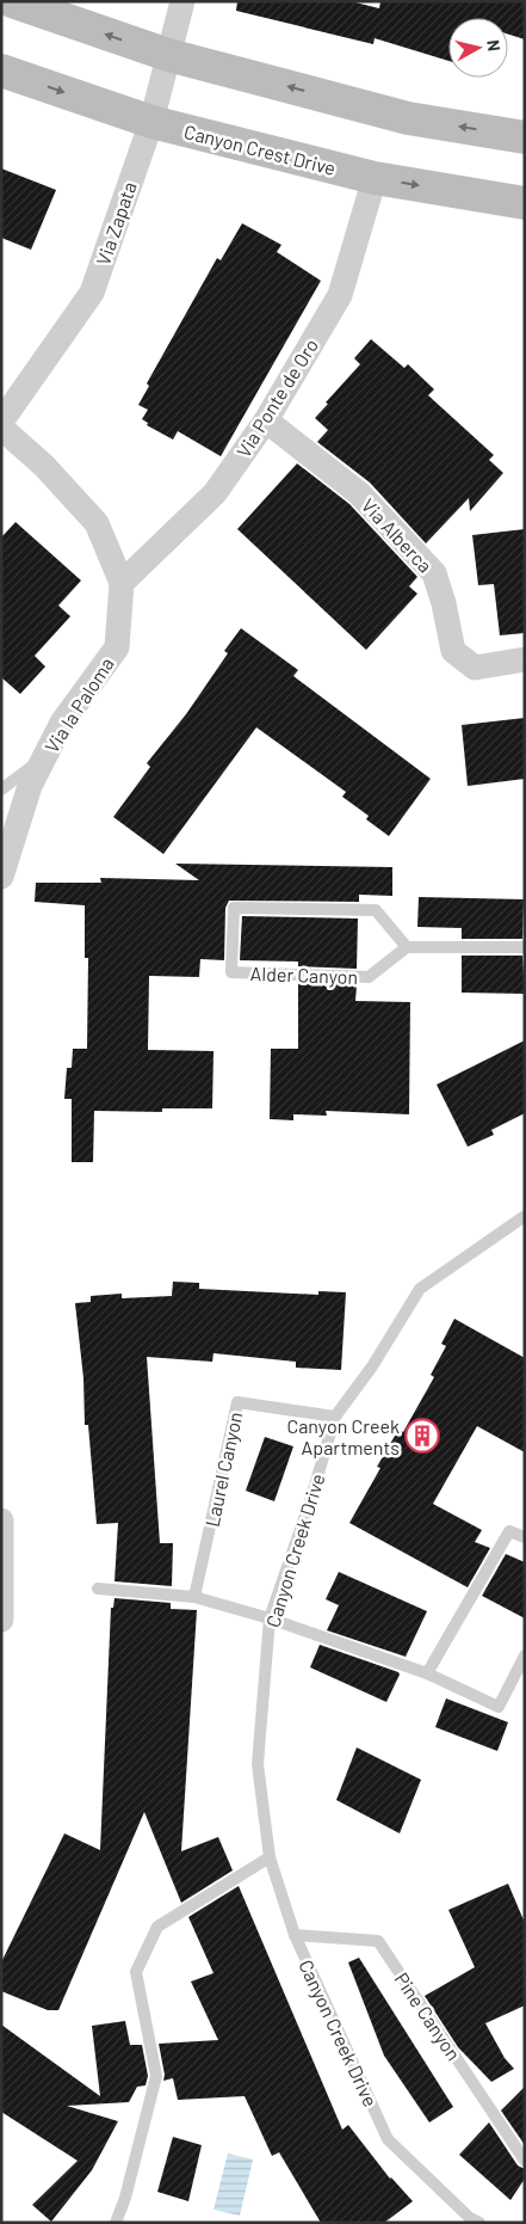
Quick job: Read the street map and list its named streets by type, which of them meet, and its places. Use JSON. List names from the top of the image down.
{
  "streets": {
    "main road": ["Canyon Crest Drive"],
    "street": [
      "Via Zapata",
      "Via Ponte de Oro",
      "Via Alberca",
      "Via la Paloma"
    ],
    "lane": [
      "Alder Canyon",
      "Laurel Canyon",
      "Canyon Creek Drive",
      "Pine Canyon"
    ]
  },
  "crossings": [
    ["Canyon Crest Drive", "Via Zapata"],
    ["Canyon Crest Drive", "Via Ponte de Oro"],
    ["Via Ponte de Oro", "Via Alberca"],
    ["Via Ponte de Oro", "Via la Paloma"],
    ["Laurel Canyon", "Canyon Creek Drive"],
    ["Canyon Creek Drive", "Pine Canyon"]
  ],
  "places": {
    "building": ["Canyon Creek Apartments"]
  },
  "north": "right"
}
